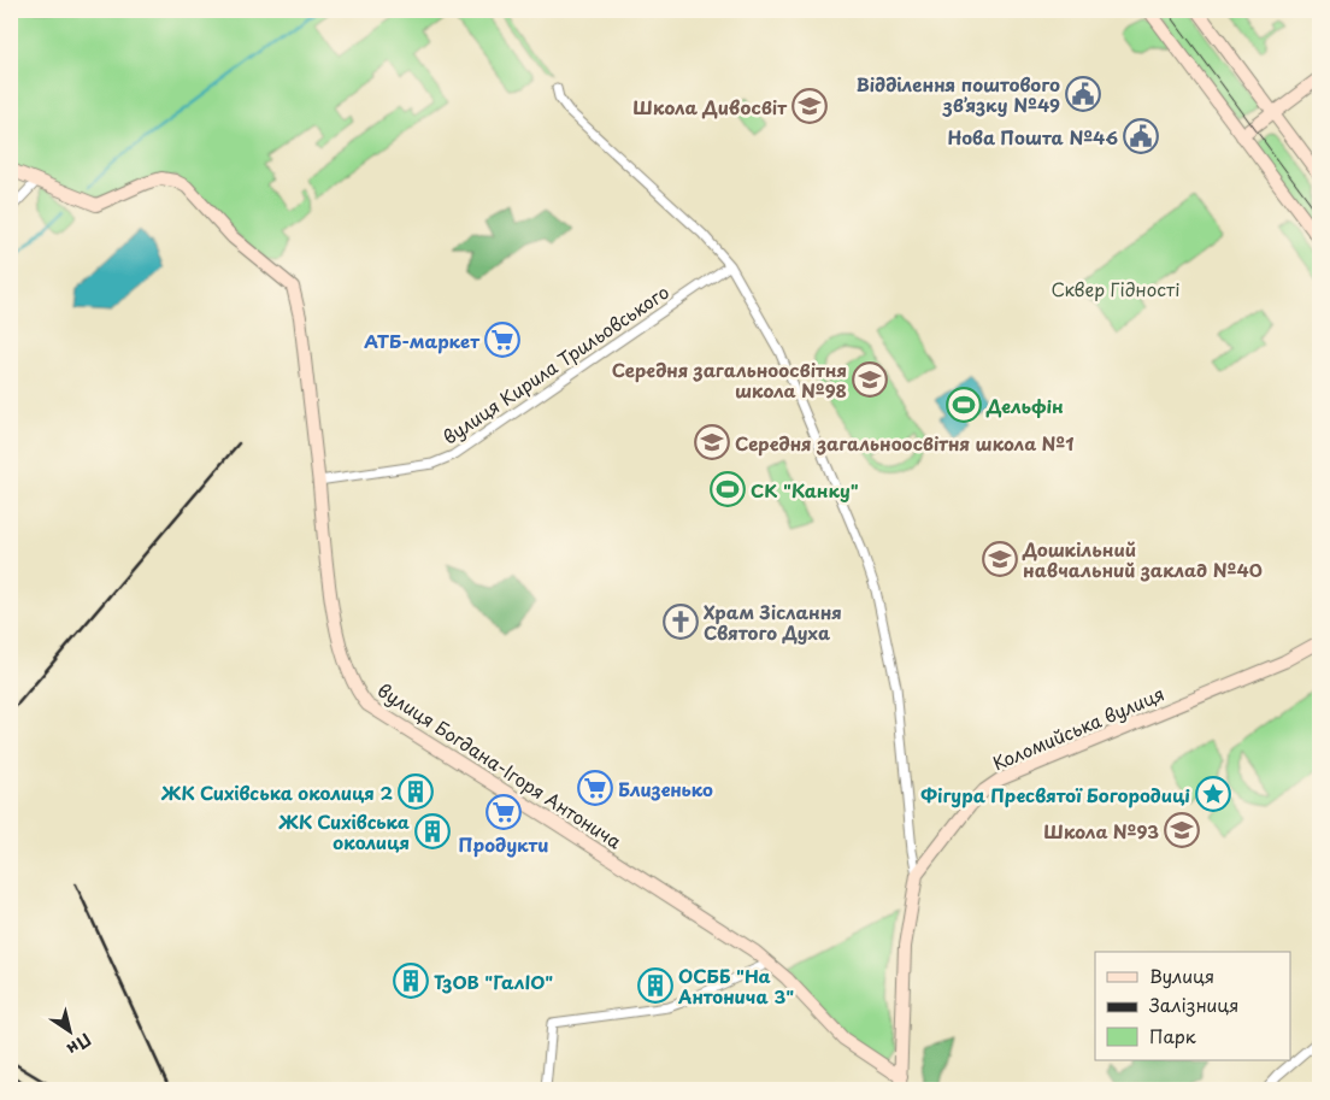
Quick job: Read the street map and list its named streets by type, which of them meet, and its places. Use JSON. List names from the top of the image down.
{
  "streets": {
    "main road": ["Коломийська вулиця", "вулиця Богдана-Ігоря Антонича"],
    "street": ["вулиця Кирила Трильовського"]
  },
  "crossings": [
    ["вулиця Кирила Трильовського", "вулиця Богдана-Ігоря Антонича"],
    ["Коломийська вулиця", "вулиця Богдана-Ігоря Антонича"]
  ],
  "parks": ["Сквер Гідності"],
  "places": {
    "public building": ["Відділення поштового зв’язку №49", "Нова Пошта №46"],
    "school or university": [
      "Школа Дивосвіт",
      "Середня загальноосвітня школа №98",
      "Середня загальноосвітня школа №1",
      "Дошкільний навчальний заклад №40",
      "Школа №93"
    ],
    "supermarket": ["АТБ-маркет", "Близенько", "Продукти"],
    "sports": ["Дельфін", "СК \"Канку\""],
    "church": ["Храм Зіслання Святого Духа"],
    "building": [
      "ЖК Сихівська околиця 2",
      "ЖК Сихівська околиця",
      "ТзОВ \"ГалІО\"",
      "ОСББ \"На Антонича 3\""
    ],
    "place": ["Фігура Пресвятої Богородиці"]
  },
  "legend": ["Вулиця", "Залізниця", "Парк"],
  "north": "bottom right"
}
